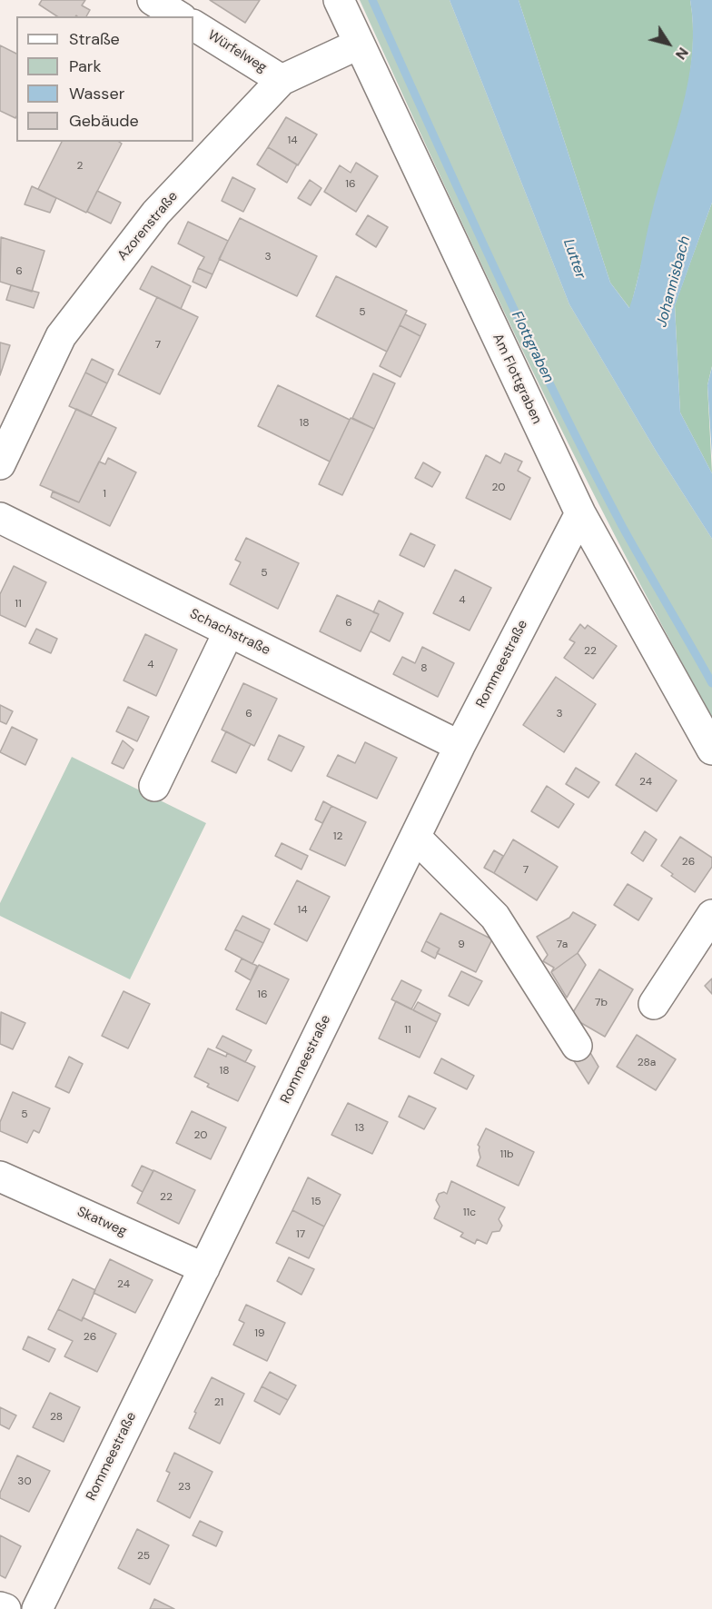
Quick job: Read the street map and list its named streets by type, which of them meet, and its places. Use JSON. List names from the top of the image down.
{
  "streets": {
    "street": [
      "Würfelweg",
      "Azorenstraße",
      "Am Flottgraben",
      "Schachstraße",
      "Rommeestraße",
      "Skatweg"
    ]
  },
  "crossings": [
    ["Würfelweg", "Azorenstraße"],
    ["Azorenstraße", "Am Flottgraben"],
    ["Am Flottgraben", "Rommeestraße"],
    ["Schachstraße", "Rommeestraße"],
    ["Rommeestraße", "Skatweg"]
  ],
  "water": ["Lutter", "Johannisbach", "Flottgraben"],
  "house_numbers": [
    "14",
    "2",
    "16",
    "3",
    "6",
    "5",
    "7",
    "18",
    "20",
    "1",
    "5",
    "4",
    "11",
    "6",
    "22",
    "4",
    "8",
    "6",
    "3",
    "24",
    "12",
    "26",
    "7",
    "14",
    "9",
    "7a",
    "16",
    "7b",
    "11",
    "28a",
    "18",
    "5",
    "13",
    "20",
    "11b",
    "22",
    "15",
    "11c",
    "17",
    "24",
    "19",
    "26",
    "21",
    "28",
    "30",
    "23",
    "25"
  ],
  "legend": [
    "Straße",
    "Park",
    "Wasser",
    "Gebäude"
  ],
  "north": "bottom right"
}
